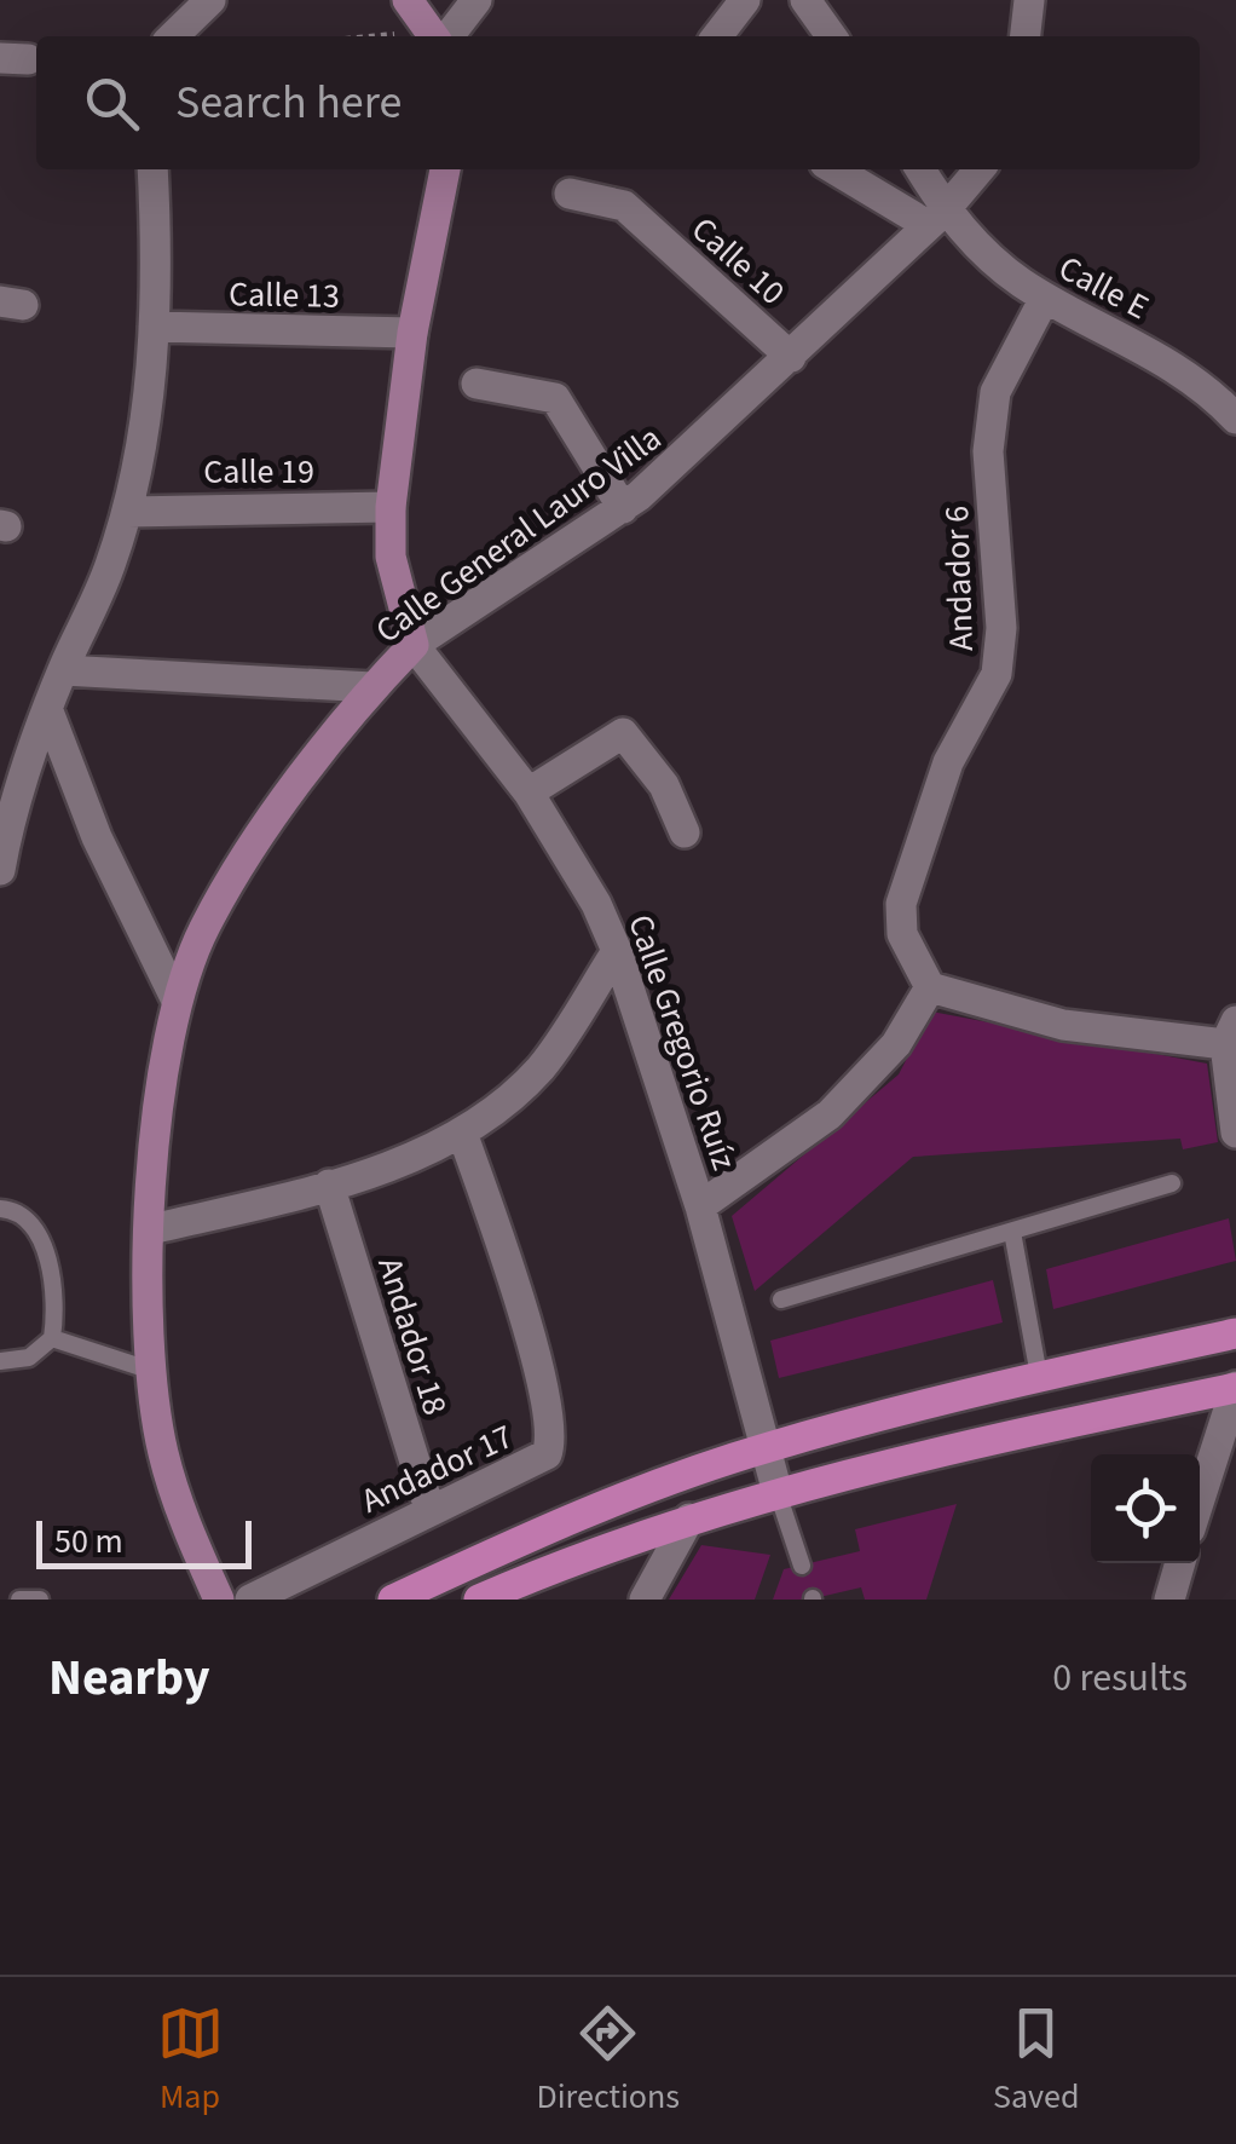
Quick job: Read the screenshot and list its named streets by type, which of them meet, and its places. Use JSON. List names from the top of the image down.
{
  "streets": {
    "street": [
      "Calle 10",
      "Calle E",
      "Calle 13",
      "Calle 19",
      "Calle General Lauro Villa",
      "Andador 6",
      "Calle Gregorio Ruíz",
      "Andador 18",
      "Andador 17"
    ]
  },
  "crossings": [
    ["Calle 10", "Calle General Lauro Villa"],
    ["Calle E", "Calle General Lauro Villa"],
    ["Calle E", "Andador 6"],
    ["Calle 13", "Calle Gregorio Ruíz"],
    ["Calle 19", "Calle Gregorio Ruíz"],
    ["Calle General Lauro Villa", "Calle Gregorio Ruíz"],
    ["Andador 18", "Andador 17"]
  ],
  "scale_bar": "50 m",
  "page": {
    "search": "Search here",
    "scale": "50 m",
    "heading": ["Nearby", "0 results"],
    "nav": ["Map", "Directions", "Saved"]
  }
}
